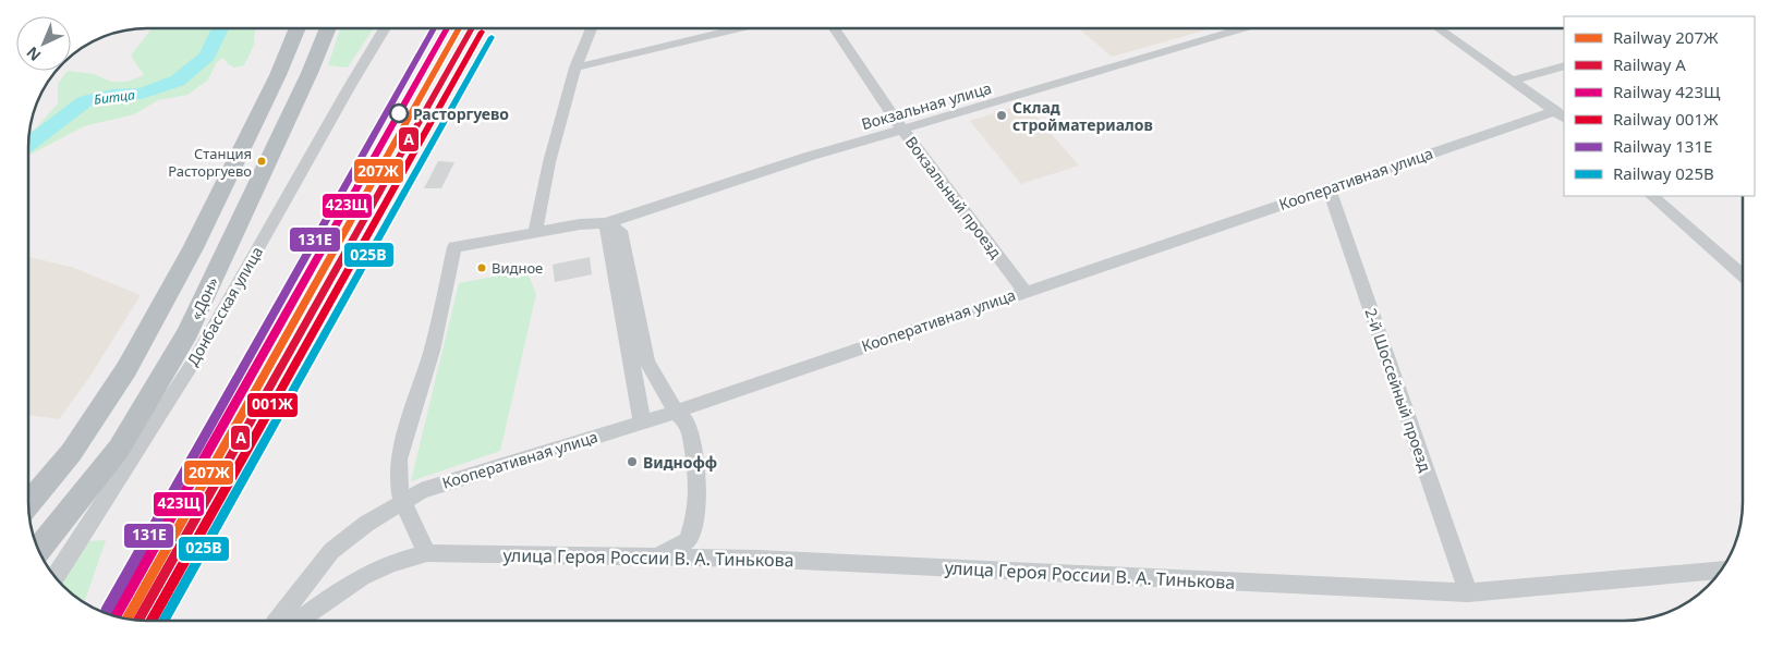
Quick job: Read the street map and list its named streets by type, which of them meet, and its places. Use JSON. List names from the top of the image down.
{
  "streets": {
    "highway": ["«Дон»"],
    "street": [
      "Вокзальная улица",
      "Кооперативная улица",
      "Вокзальный проезд",
      "Донбасская улица",
      "2-й Шоссейный проезд",
      "улица Героя России В. А. Тинькова"
    ]
  },
  "crossings": [
    ["Вокзальная улица", "Кооперативная улица"],
    ["Вокзальная улица", "Вокзальный проезд"],
    ["Кооперативная улица", "Вокзальный проезд"],
    ["Кооперативная улица", "2-й Шоссейный проезд"],
    ["2-й Шоссейный проезд", "улица Героя России В. А. Тинькова"]
  ],
  "water": ["Битца"],
  "places": [
    "Расторгуево",
    "Склад стройматериалов",
    "Станция Расторгуево",
    "Видное",
    "Виднофф"
  ],
  "lines": [
    "rail line 207Ж",
    "rail line A",
    "rail line 423Щ",
    "rail line 131Е",
    "rail line 001Ж",
    "rail line 025В"
  ],
  "legend": [
    "Railway 207Ж",
    "Railway A",
    "Railway 423Щ",
    "Railway 001Ж",
    "Railway 131Е",
    "Railway 025В"
  ],
  "north": "bottom left"
}
